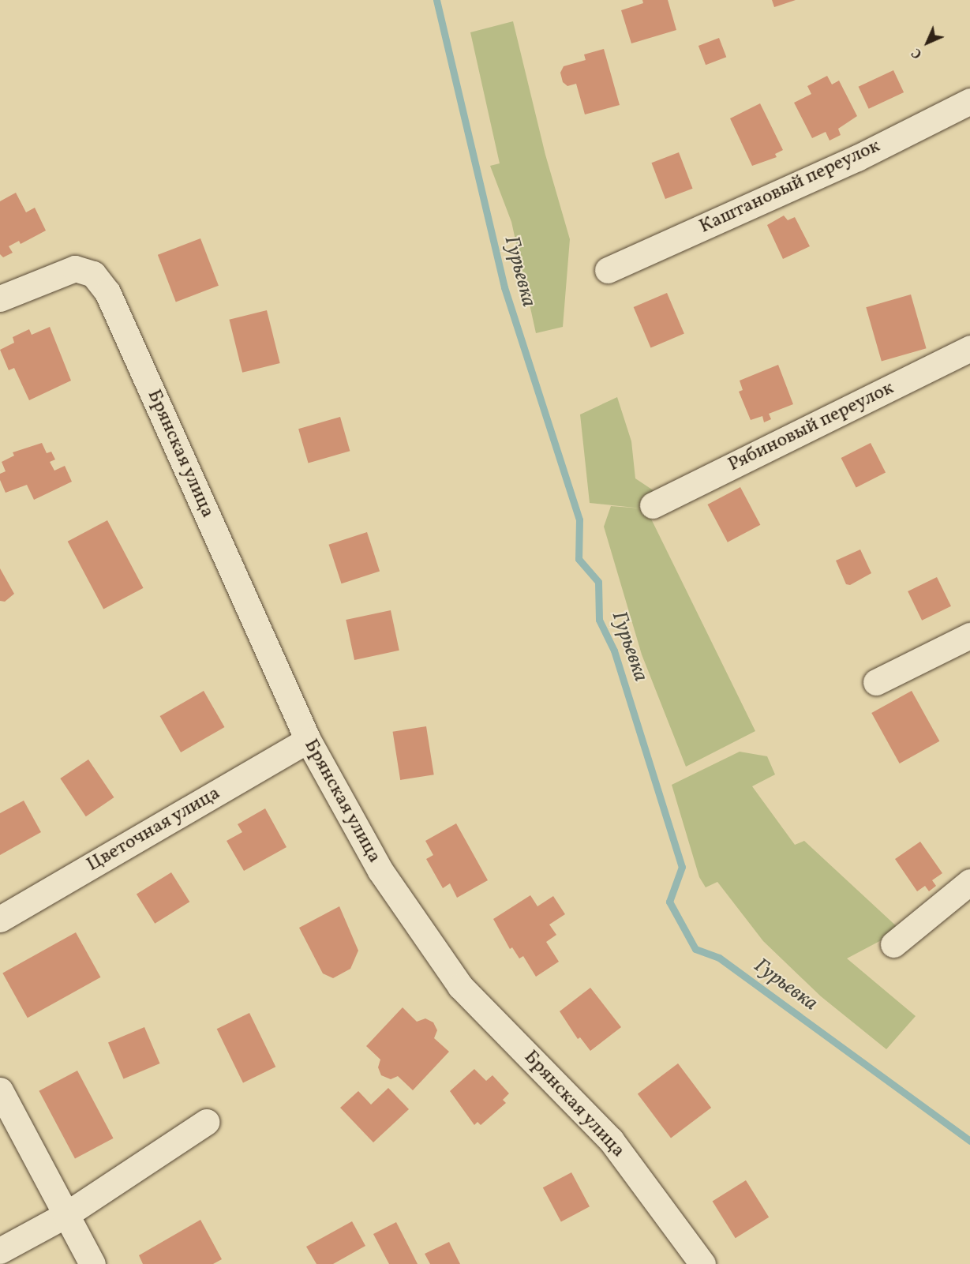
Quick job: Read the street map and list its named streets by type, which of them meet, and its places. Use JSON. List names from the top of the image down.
{
  "streets": {
    "street": [
      "Каштановый переулок",
      "Рябиновый переулок",
      "Брянская улица",
      "Цветочная улица"
    ]
  },
  "crossings": [
    ["Брянская улица", "Цветочная улица"]
  ],
  "water": ["Гурьевка"],
  "north": "bottom left"
}
